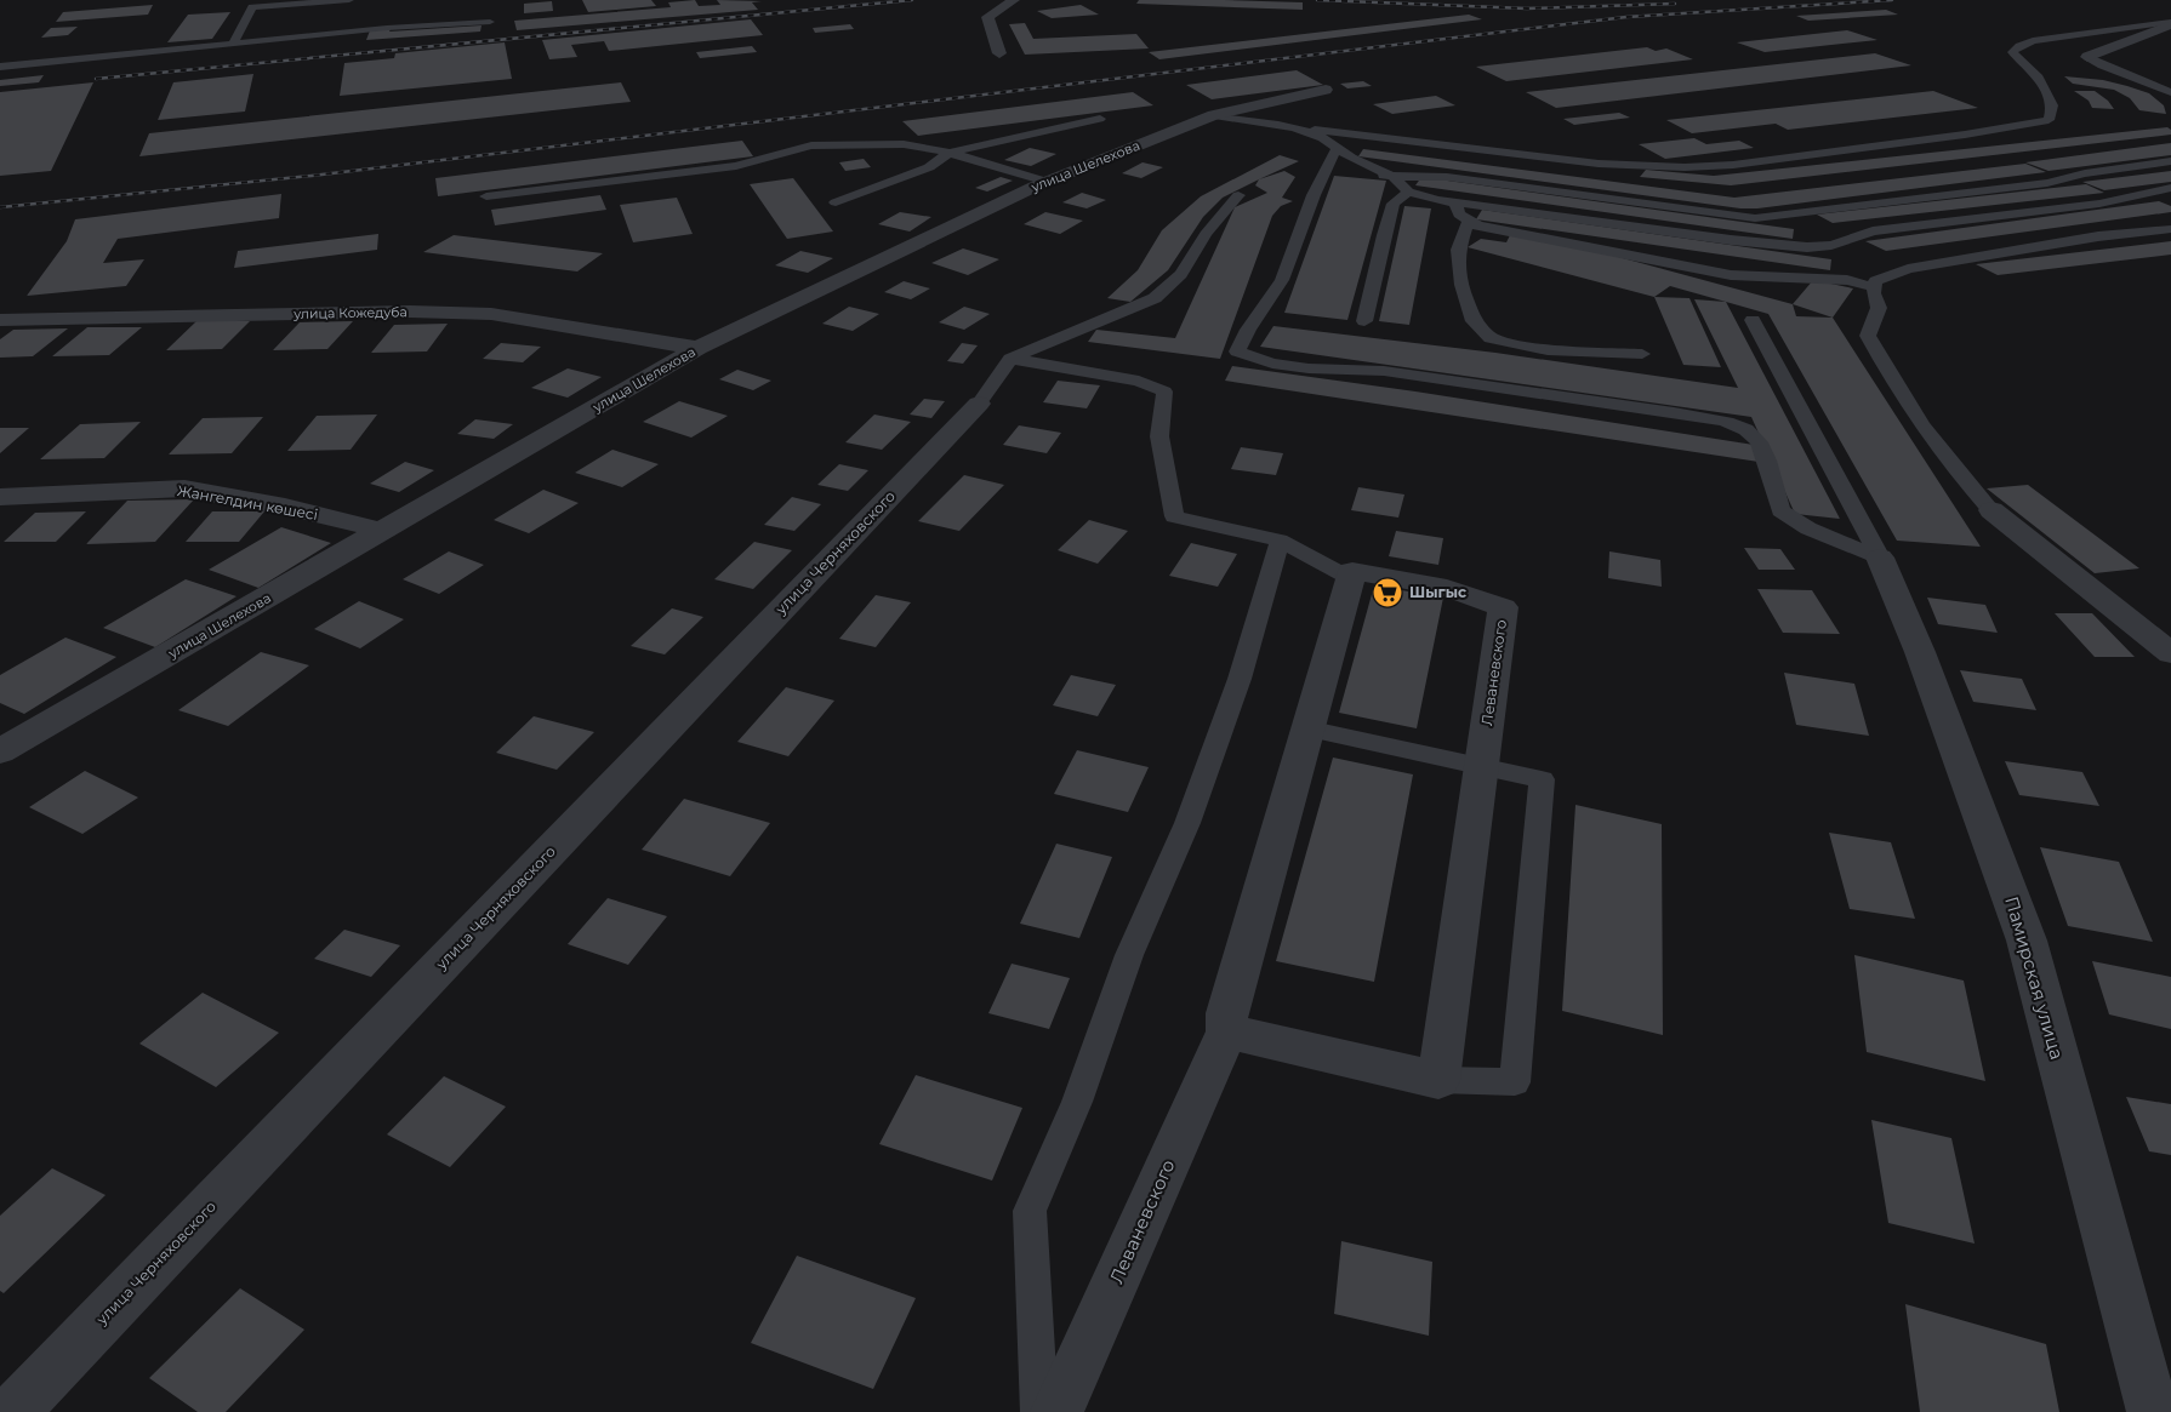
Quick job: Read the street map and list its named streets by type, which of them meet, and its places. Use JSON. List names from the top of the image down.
{
  "streets": {
    "street": [
      "улица Шелехова",
      "улица Кожедуба",
      "Жангелдин көшесі",
      "улица Черняховского",
      "Леваневского",
      "Памирская улица"
    ]
  },
  "crossings": [
    ["улица Шелехова", "улица Кожедуба"],
    ["улица Шелехова", "Жангелдин көшесі"]
  ],
  "places": {
    "supermarket": ["Шыгыс"]
  }
}
